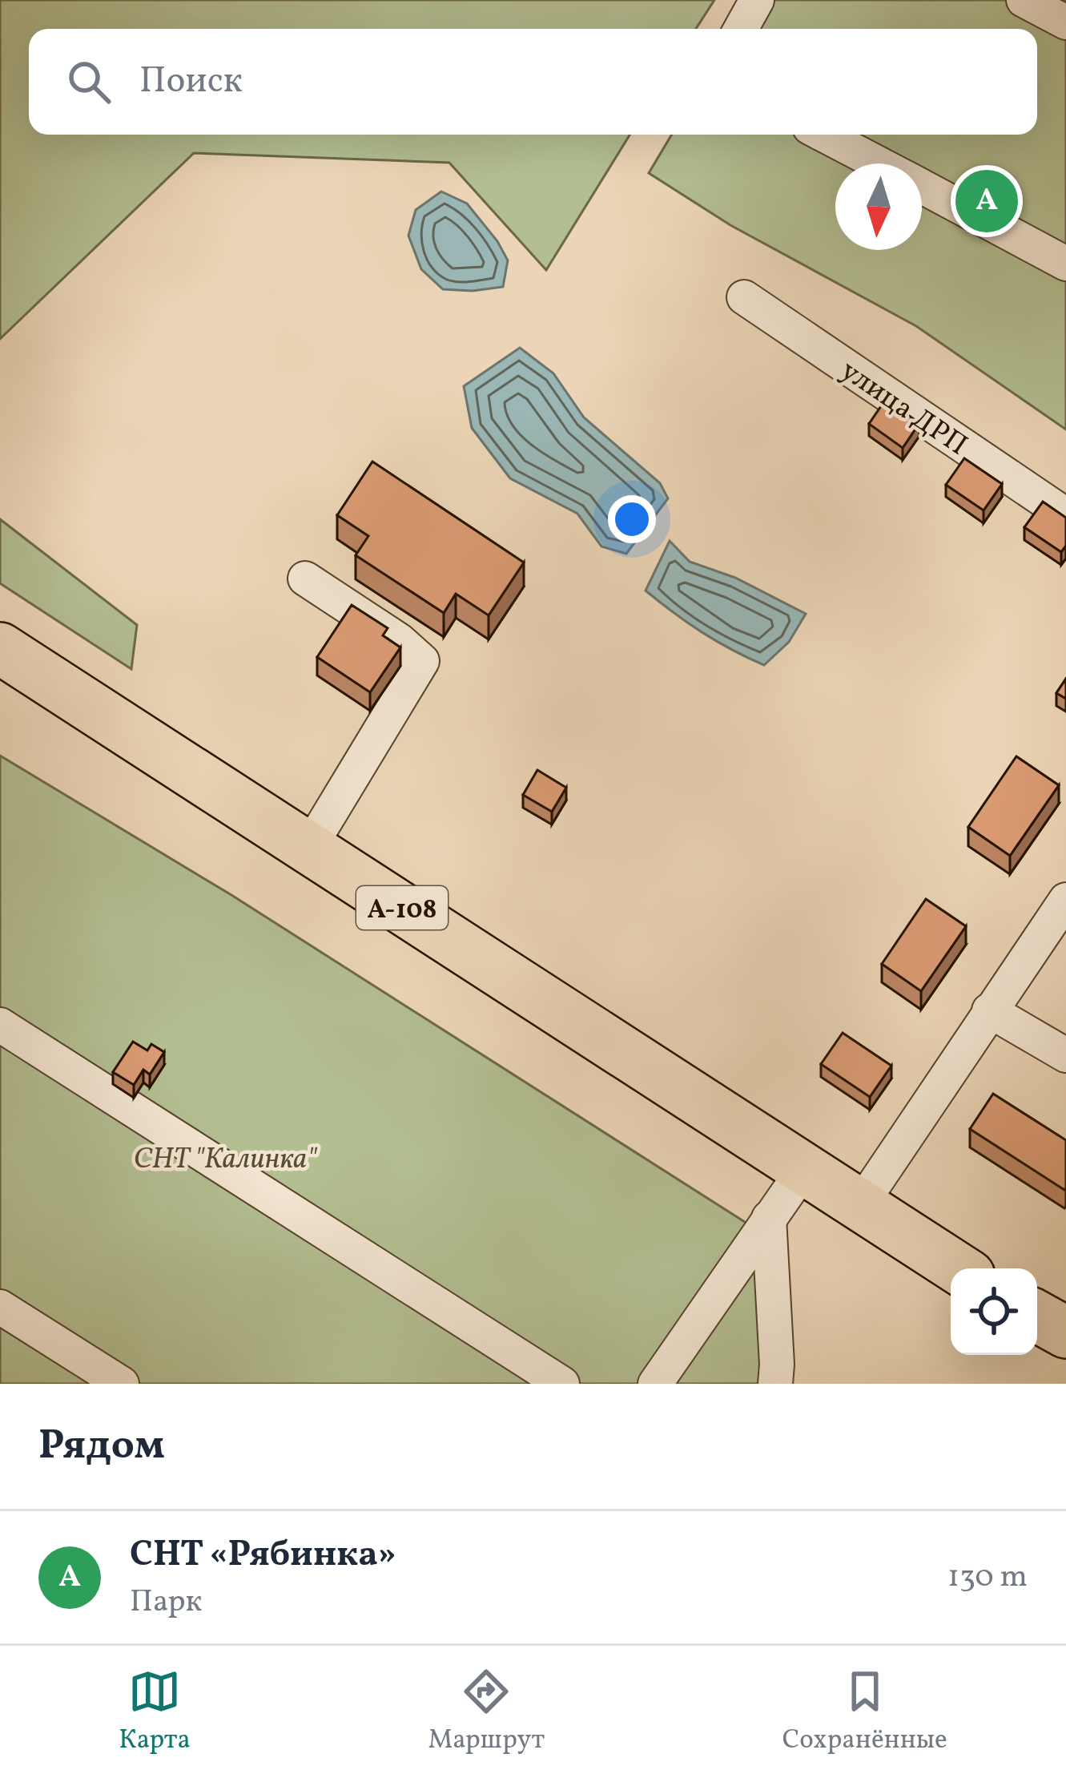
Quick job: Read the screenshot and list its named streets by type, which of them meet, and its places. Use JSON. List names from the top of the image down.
{
  "streets": {
    "highway": ["А-108"],
    "street": ["улица ДРП"]
  },
  "parks": ["СНТ \"Калинка\""],
  "north": "bottom",
  "page": {
    "search": "Поиск",
    "pins": "A",
    "heading": "Рядом",
    "list": [
      {
        "mark": "A",
        "name": "СНТ «Рябинка»",
        "note": "Парк",
        "value": "130 m"
      }
    ],
    "nav": ["Карта", "Маршрут", "Сохранённые"]
  }
}
